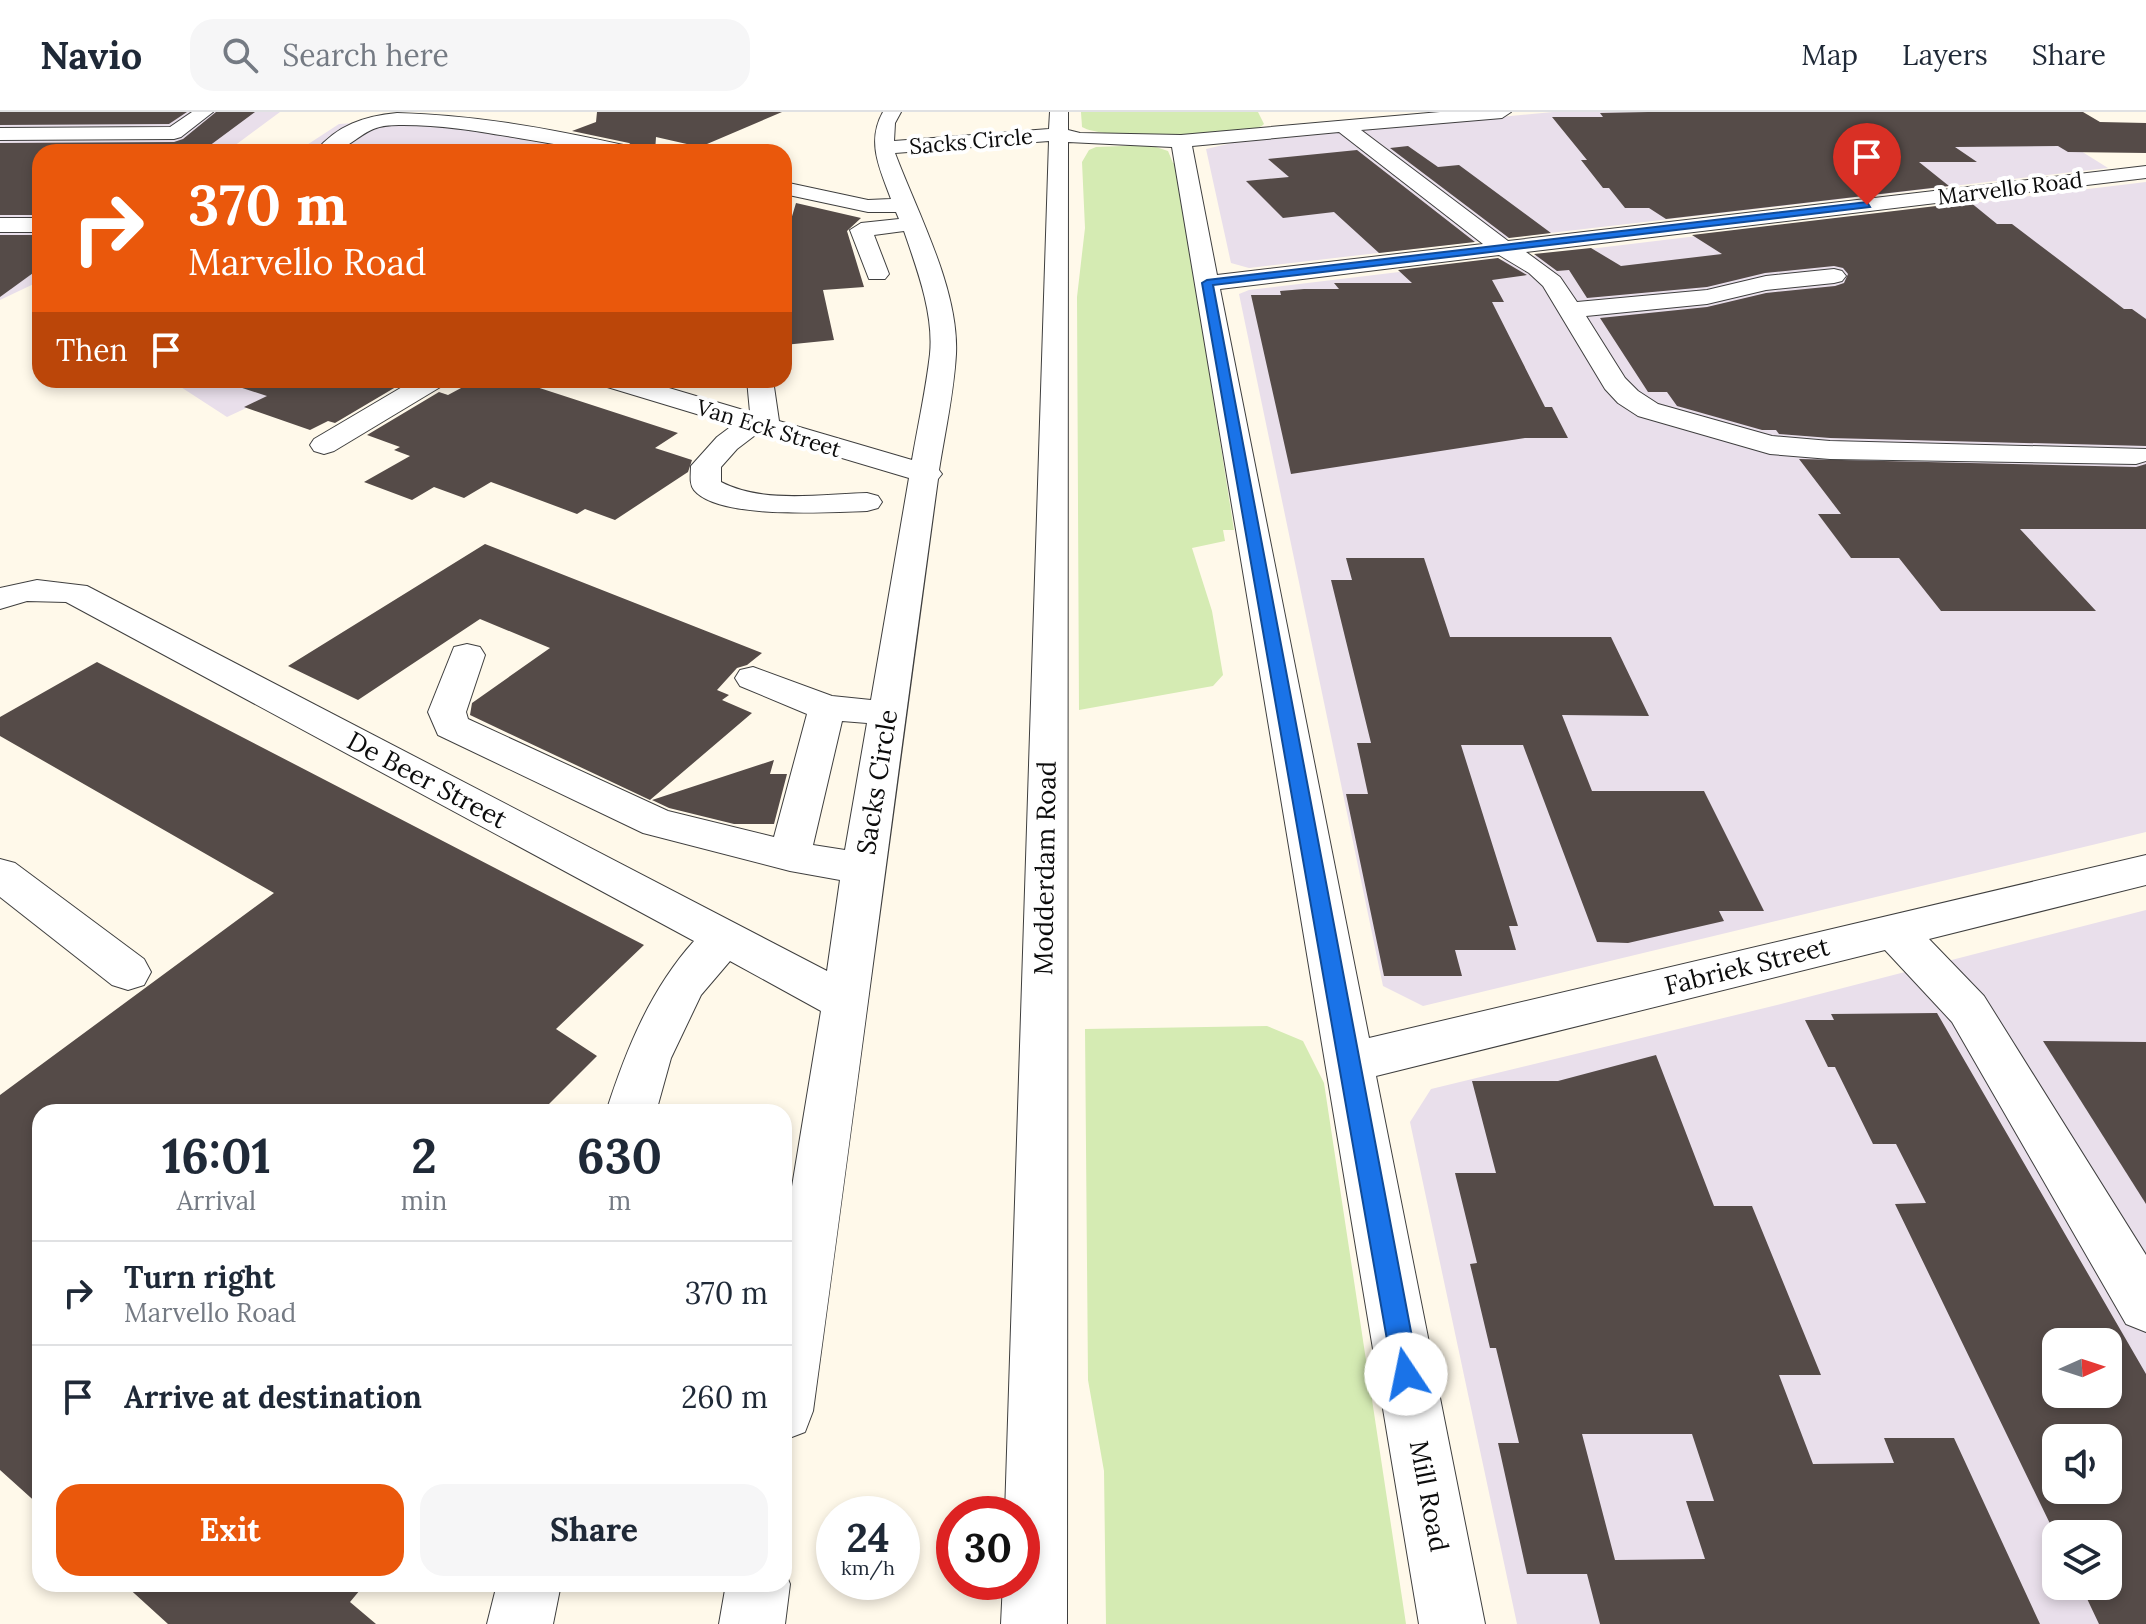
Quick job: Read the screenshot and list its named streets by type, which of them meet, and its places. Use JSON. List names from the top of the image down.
{
  "streets": {
    "street": [
      "Sacks Circle",
      "Marvello Road",
      "Van Eck Street",
      "De Beer Street",
      "Modderdam Road",
      "Fabriek Street",
      "Mill Road"
    ]
  },
  "crossings": [
    ["Sacks Circle", "Van Eck Street"],
    ["Sacks Circle", "De Beer Street"],
    ["Sacks Circle", "Modderdam Road"],
    ["Sacks Circle", "Mill Road"],
    ["Marvello Road", "Mill Road"],
    ["Fabriek Street", "Mill Road"]
  ],
  "north": "right",
  "page": {
    "header": "Navio",
    "search": "Search here",
    "nav": ["Map", "Layers", "Share"],
    "turn": ["370 m", "Marvello Road"],
    "then": "Then",
    "eta": [
      "16:01",
      "Arrival",
      "2",
      "min",
      "630",
      "m"
    ],
    "list": [
      {
        "name": "Turn right",
        "note": "Marvello Road",
        "value": "370 m"
      },
      {
        "name": "Arrive at destination",
        "value": "260 m"
      }
    ],
    "buttons": ["Exit", "Share"],
    "speed": "24 km/h",
    "limit": "30"
  }
}
